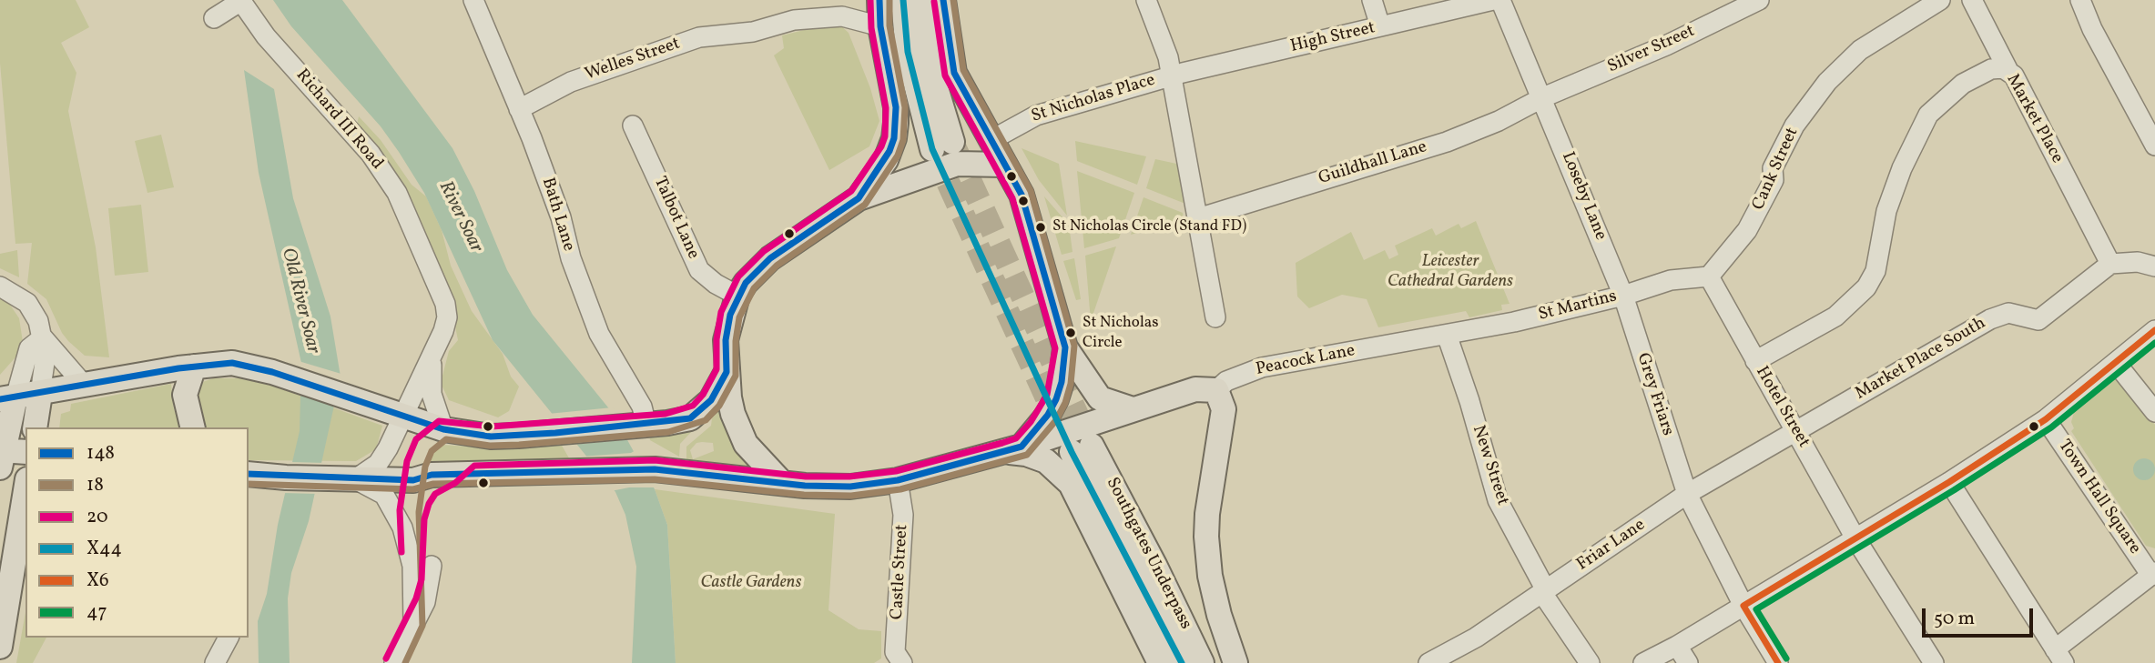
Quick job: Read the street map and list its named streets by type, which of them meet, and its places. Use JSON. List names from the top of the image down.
{
  "streets": {
    "main road": ["Peacock Lane", "Southgates Underpass"],
    "street": [
      "High Street",
      "Silver Street",
      "Welles Street",
      "St Nicholas Place",
      "Market Place",
      "Richard III Road",
      "Guildhall Lane",
      "Cank Street",
      "Loseby Lane",
      "Bath Lane",
      "Talbot Lane",
      "St Martins",
      "Market Place South",
      "Grey Friars",
      "Hotel Street",
      "New Street",
      "Town Hall Square",
      "Friar Lane",
      "Castle Street"
    ]
  },
  "crossings": [
    ["High Street", "St Nicholas Place"],
    ["Silver Street", "Guildhall Lane"],
    ["Silver Street", "Loseby Lane"],
    ["Welles Street", "Bath Lane"],
    ["St Nicholas Place", "Guildhall Lane"],
    ["Market Place", "Market Place South"],
    ["Market Place", "Hotel Street"],
    ["Guildhall Lane", "Loseby Lane"],
    ["Cank Street", "St Martins"],
    ["Cank Street", "Hotel Street"],
    ["Loseby Lane", "St Martins"],
    ["Loseby Lane", "Grey Friars"],
    ["St Martins", "Peacock Lane"],
    ["St Martins", "Grey Friars"],
    ["St Martins", "Hotel Street"],
    ["St Martins", "New Street"],
    ["Market Place South", "Hotel Street"],
    ["Market Place South", "Friar Lane"],
    ["Peacock Lane", "New Street"],
    ["Grey Friars", "Friar Lane"],
    ["Hotel Street", "Friar Lane"],
    ["New Street", "Friar Lane"]
  ],
  "water": ["River Soar", "Old River Soar"],
  "parks": ["Leicester Cathedral Gardens", "Castle Gardens"],
  "places": ["St Nicholas Circle (Stand FD)", "St Nicholas Circle"],
  "lines": [
    "transit line 148",
    "transit line 18",
    "transit line 20",
    "transit line X44",
    "transit line X6",
    "transit line 47"
  ],
  "legend": [
    "148",
    "18",
    "20",
    "X44",
    "X6",
    "47"
  ],
  "scale_bar": "50 m"
}
